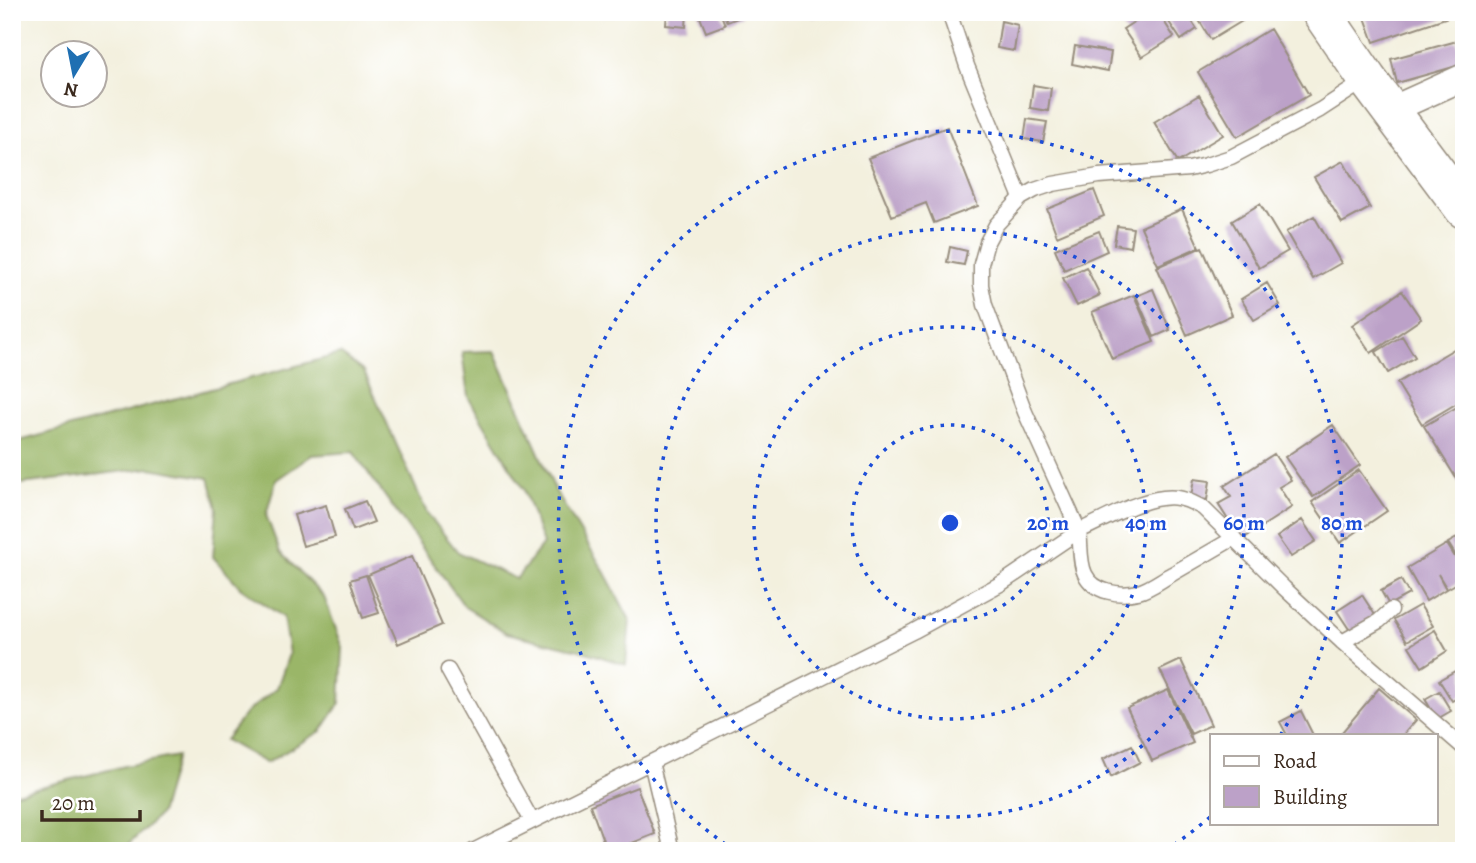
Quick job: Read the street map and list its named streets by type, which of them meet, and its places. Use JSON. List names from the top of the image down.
{
  "legend": ["Road", "Building"],
  "scale_bar": "20 m",
  "north": "bottom",
  "rings": [
    "20 m",
    "40 m",
    "60 m",
    "80 m"
  ]
}
